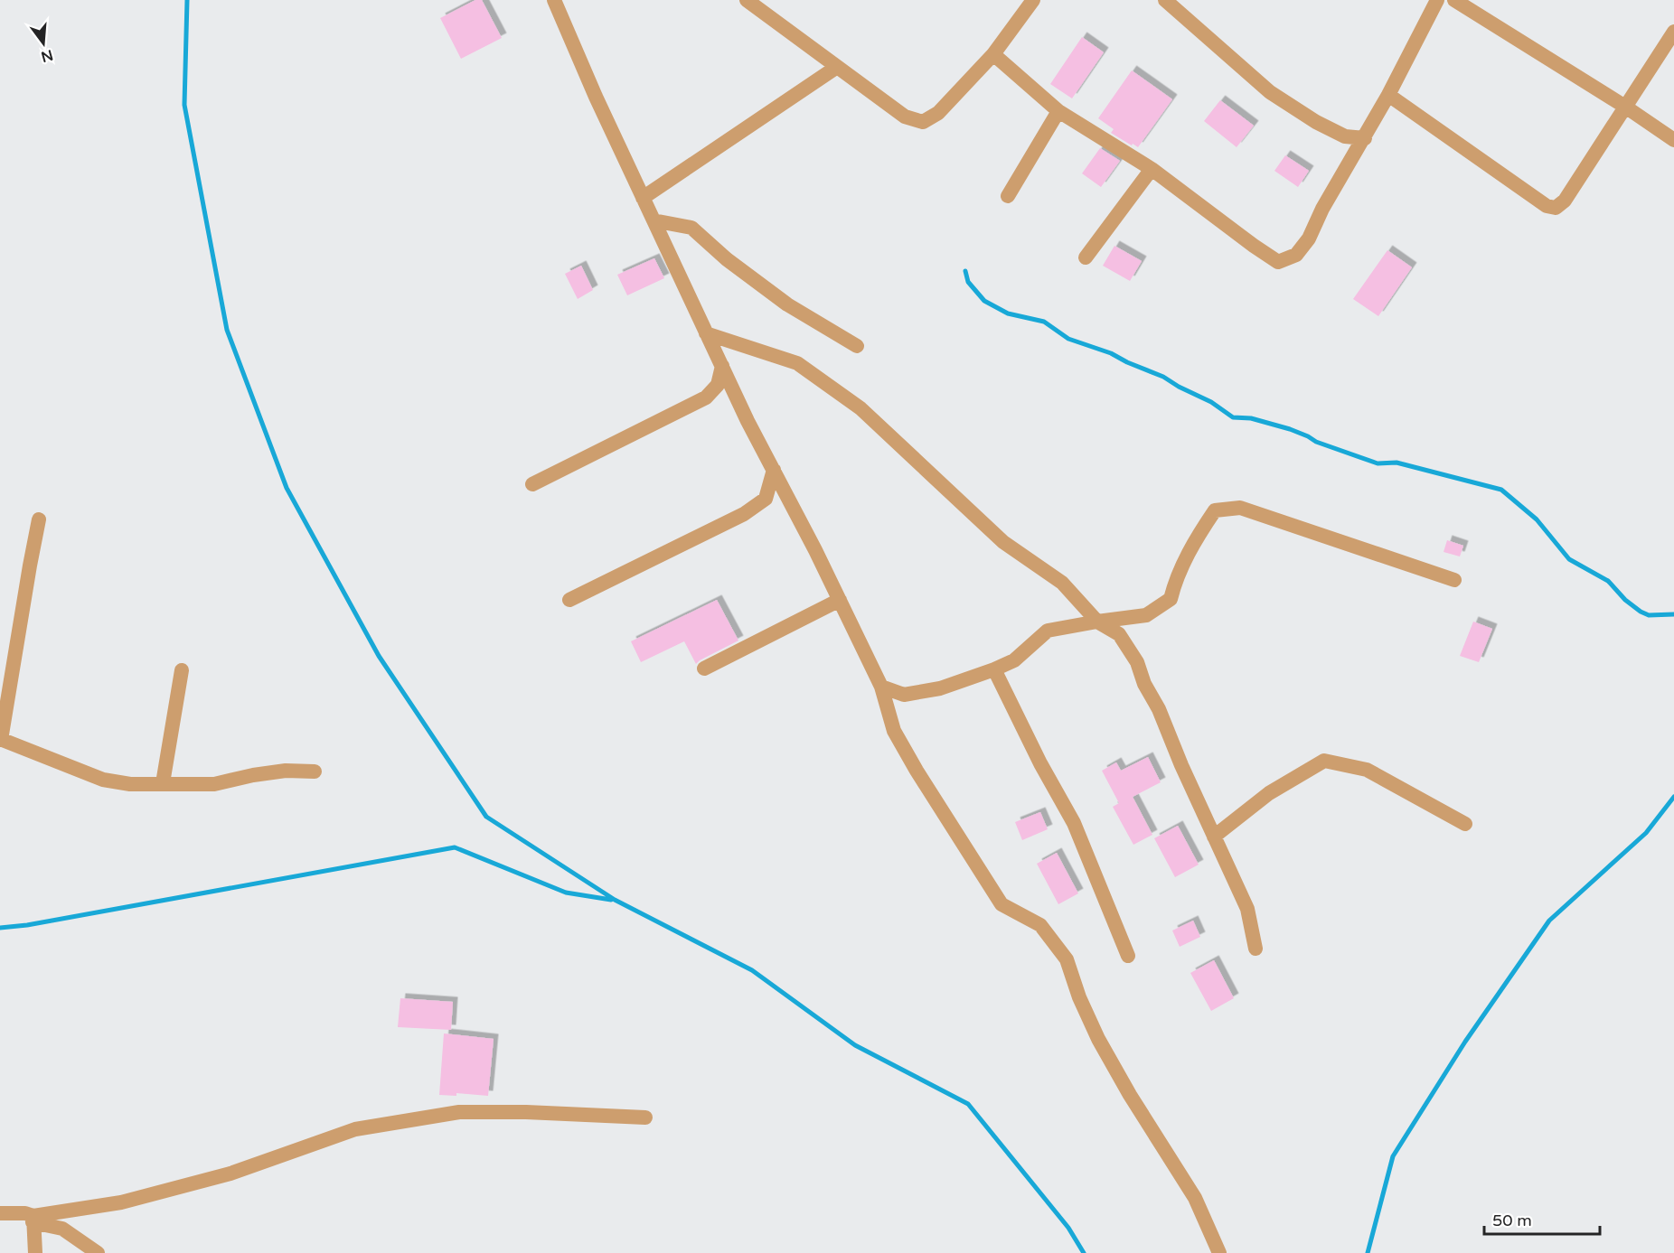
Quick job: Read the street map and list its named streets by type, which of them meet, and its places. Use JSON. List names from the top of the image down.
{
  "scale_bar": "50 m",
  "north": "bottom"
}
